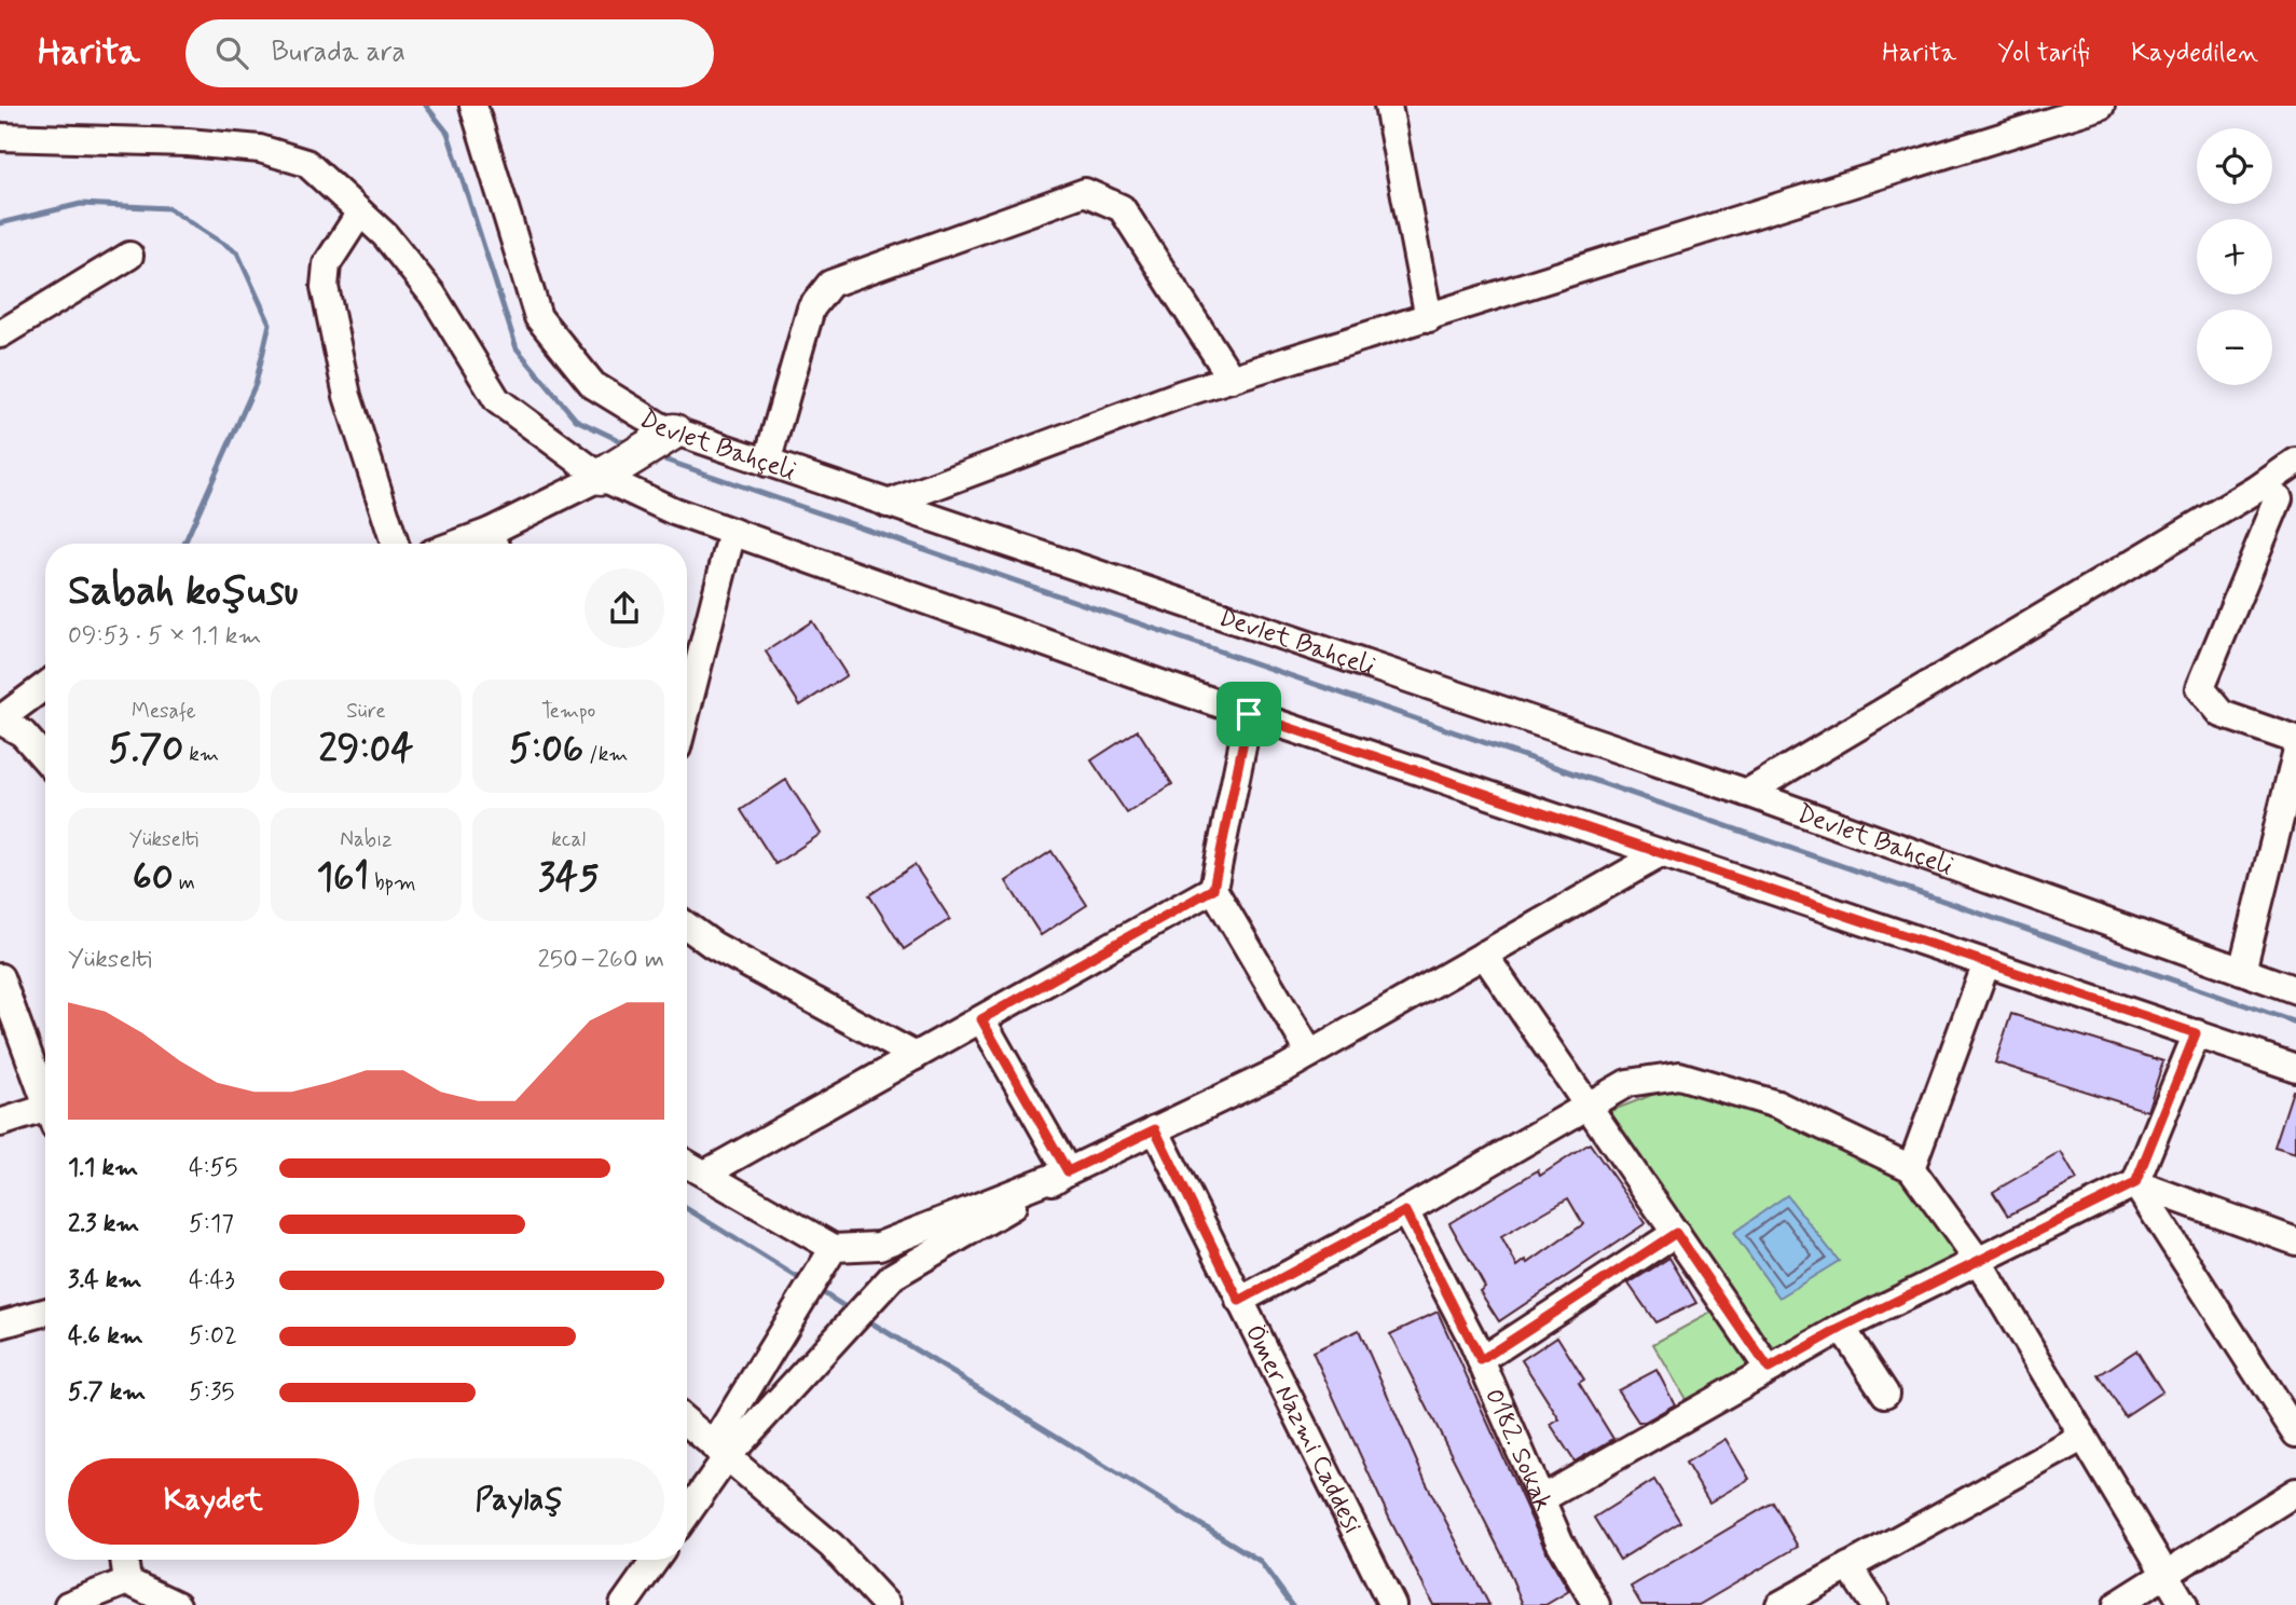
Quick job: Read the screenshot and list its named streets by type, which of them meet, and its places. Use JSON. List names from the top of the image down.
{
  "streets": {
    "street": ["Devlet Bahçeli", "Ömer Nazmi Caddesi", "0182. Sokak"]
  },
  "page": {
    "header": "Harita",
    "search": "Burada ara",
    "nav": ["Harita", "Yol tarifi", "Kaydedilen"],
    "map_buttons": ["+", "−"],
    "heading": ["Sabah koşusu", "09:53 · 5 × 1.1 km"],
    "stats": [
      ["Mesafe", "5.70 km"],
      ["Süre", "29:04"],
      ["Tempo", "5:06 /km"],
      ["Yükselti", "60 m"],
      ["Nabız", "161 bpm"],
      ["kcal", "345"]
    ],
    "chart": ["Yükselti", "250–260 m"],
    "list": [
      {
        "name": "1.1 km",
        "note": "4:55"
      },
      {
        "name": "2.3 km",
        "note": "5:17"
      },
      {
        "name": "3.4 km",
        "note": "4:43"
      },
      {
        "name": "4.6 km",
        "note": "5:02"
      },
      {
        "name": "5.7 km",
        "note": "5:35"
      }
    ],
    "buttons": ["Kaydet", "Paylaş"]
  }
}
